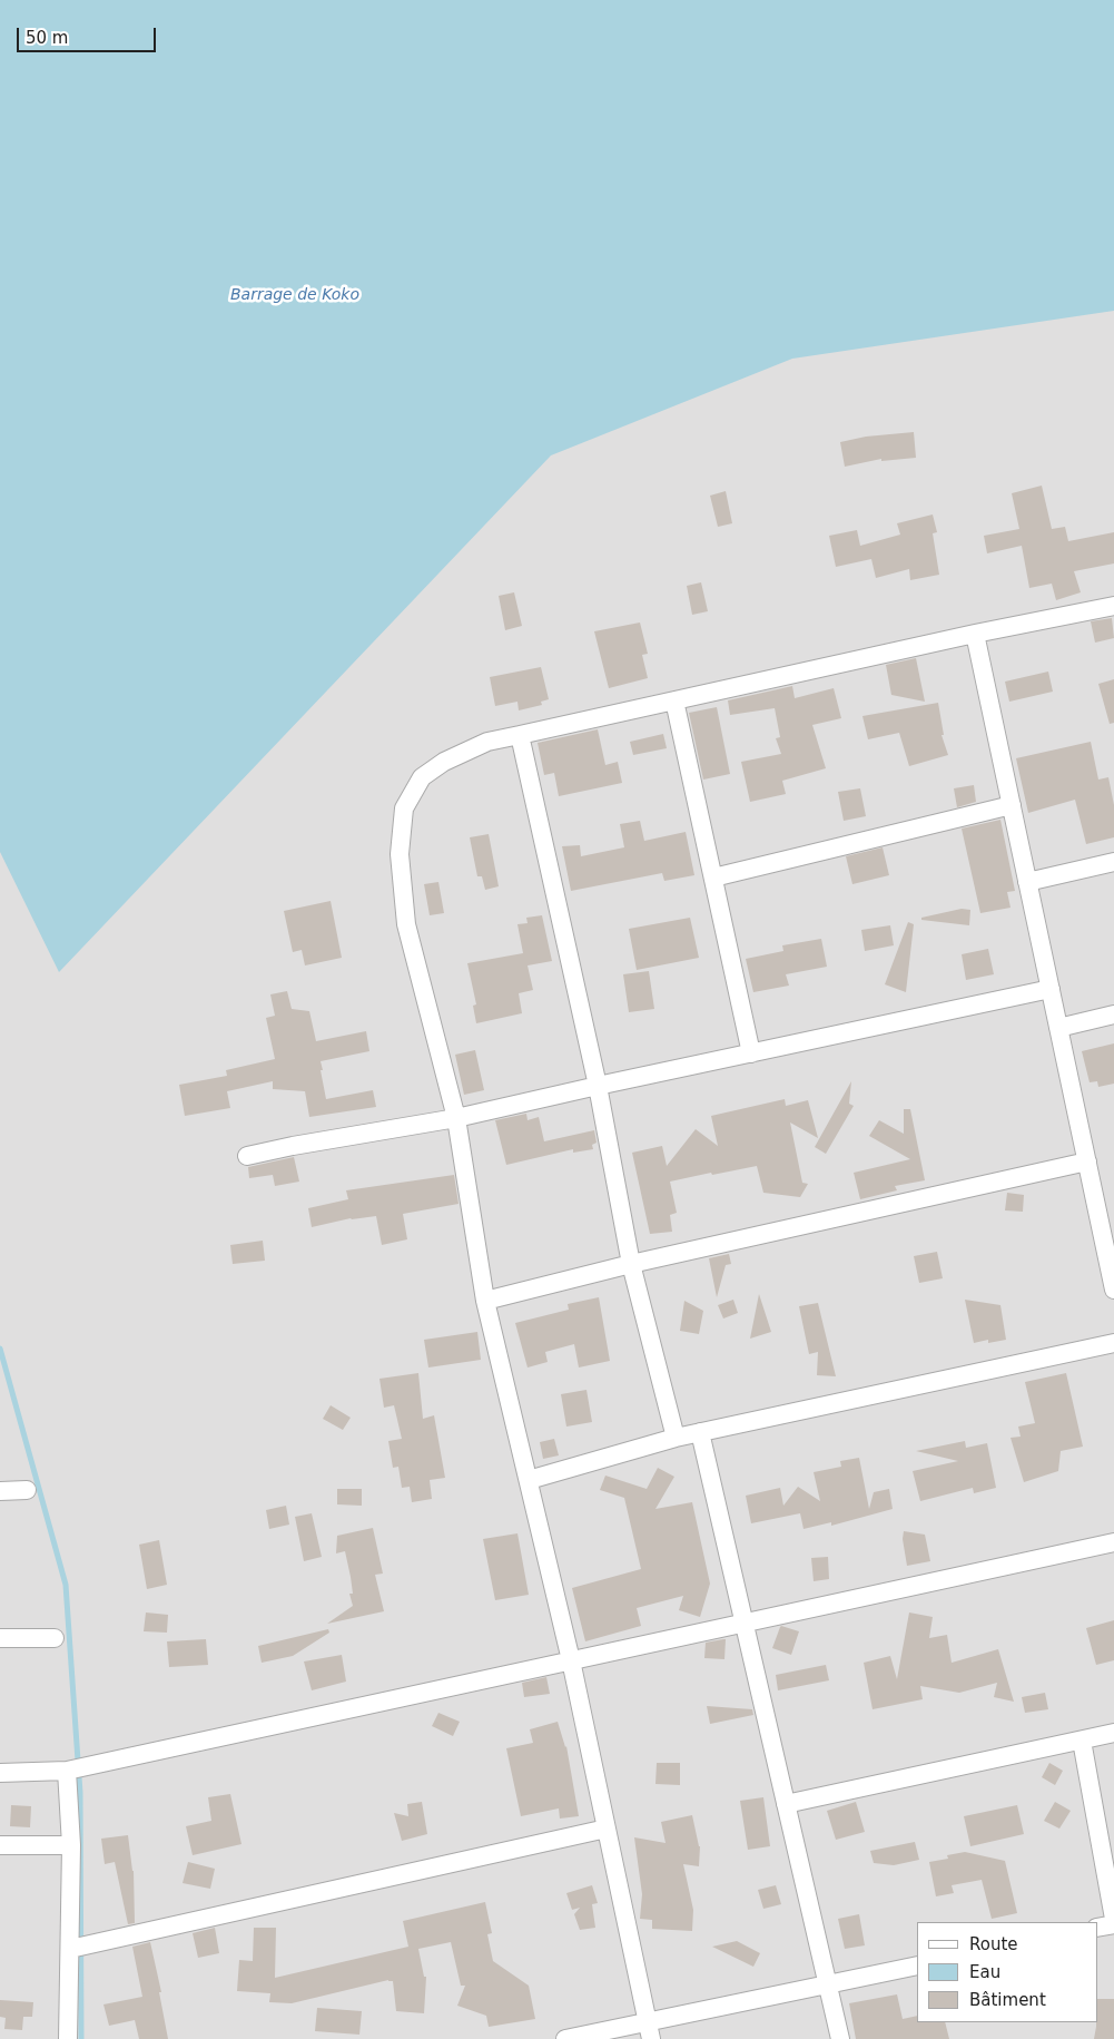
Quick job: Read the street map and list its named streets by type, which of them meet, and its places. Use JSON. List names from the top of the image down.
{
  "water": ["Barrage de Koko"],
  "legend": ["Route", "Eau", "Bâtiment"],
  "scale_bar": "50 m"
}
